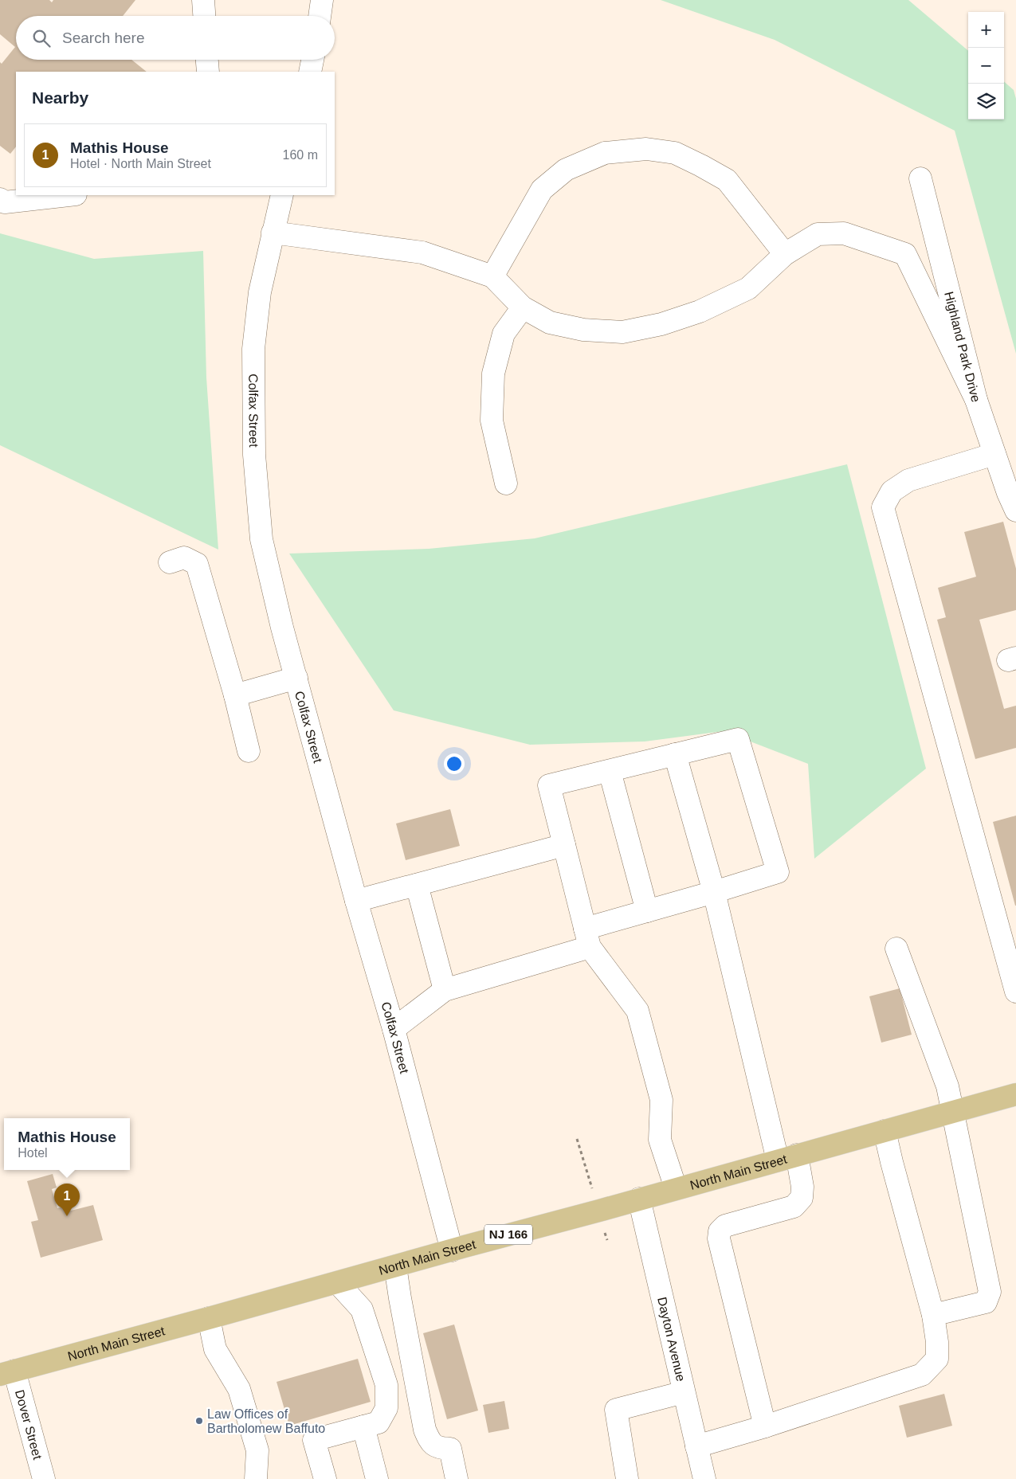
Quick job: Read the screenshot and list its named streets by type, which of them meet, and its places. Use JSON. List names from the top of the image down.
{
  "streets": {
    "main road": ["North Main Street", "NJ 166"],
    "street": [
      "Highland Park Drive",
      "Colfax Street",
      "Dayton Avenue",
      "Dover Street"
    ]
  },
  "crossings": [
    ["Colfax Street", "North Main Street"],
    ["North Main Street", "Dayton Avenue"],
    ["North Main Street", "Dover Street"]
  ],
  "places": ["Law Offices of Bartholomew Baffuto"],
  "page": {
    "map_buttons": ["+", "−"],
    "search": "Search here",
    "heading": "Nearby",
    "list": [
      {
        "mark": "1",
        "name": "Mathis House",
        "note": "Hotel · North Main Street",
        "value": "160 m"
      }
    ],
    "popup": ["Mathis House", "Hotel"],
    "pins": "1"
  }
}
